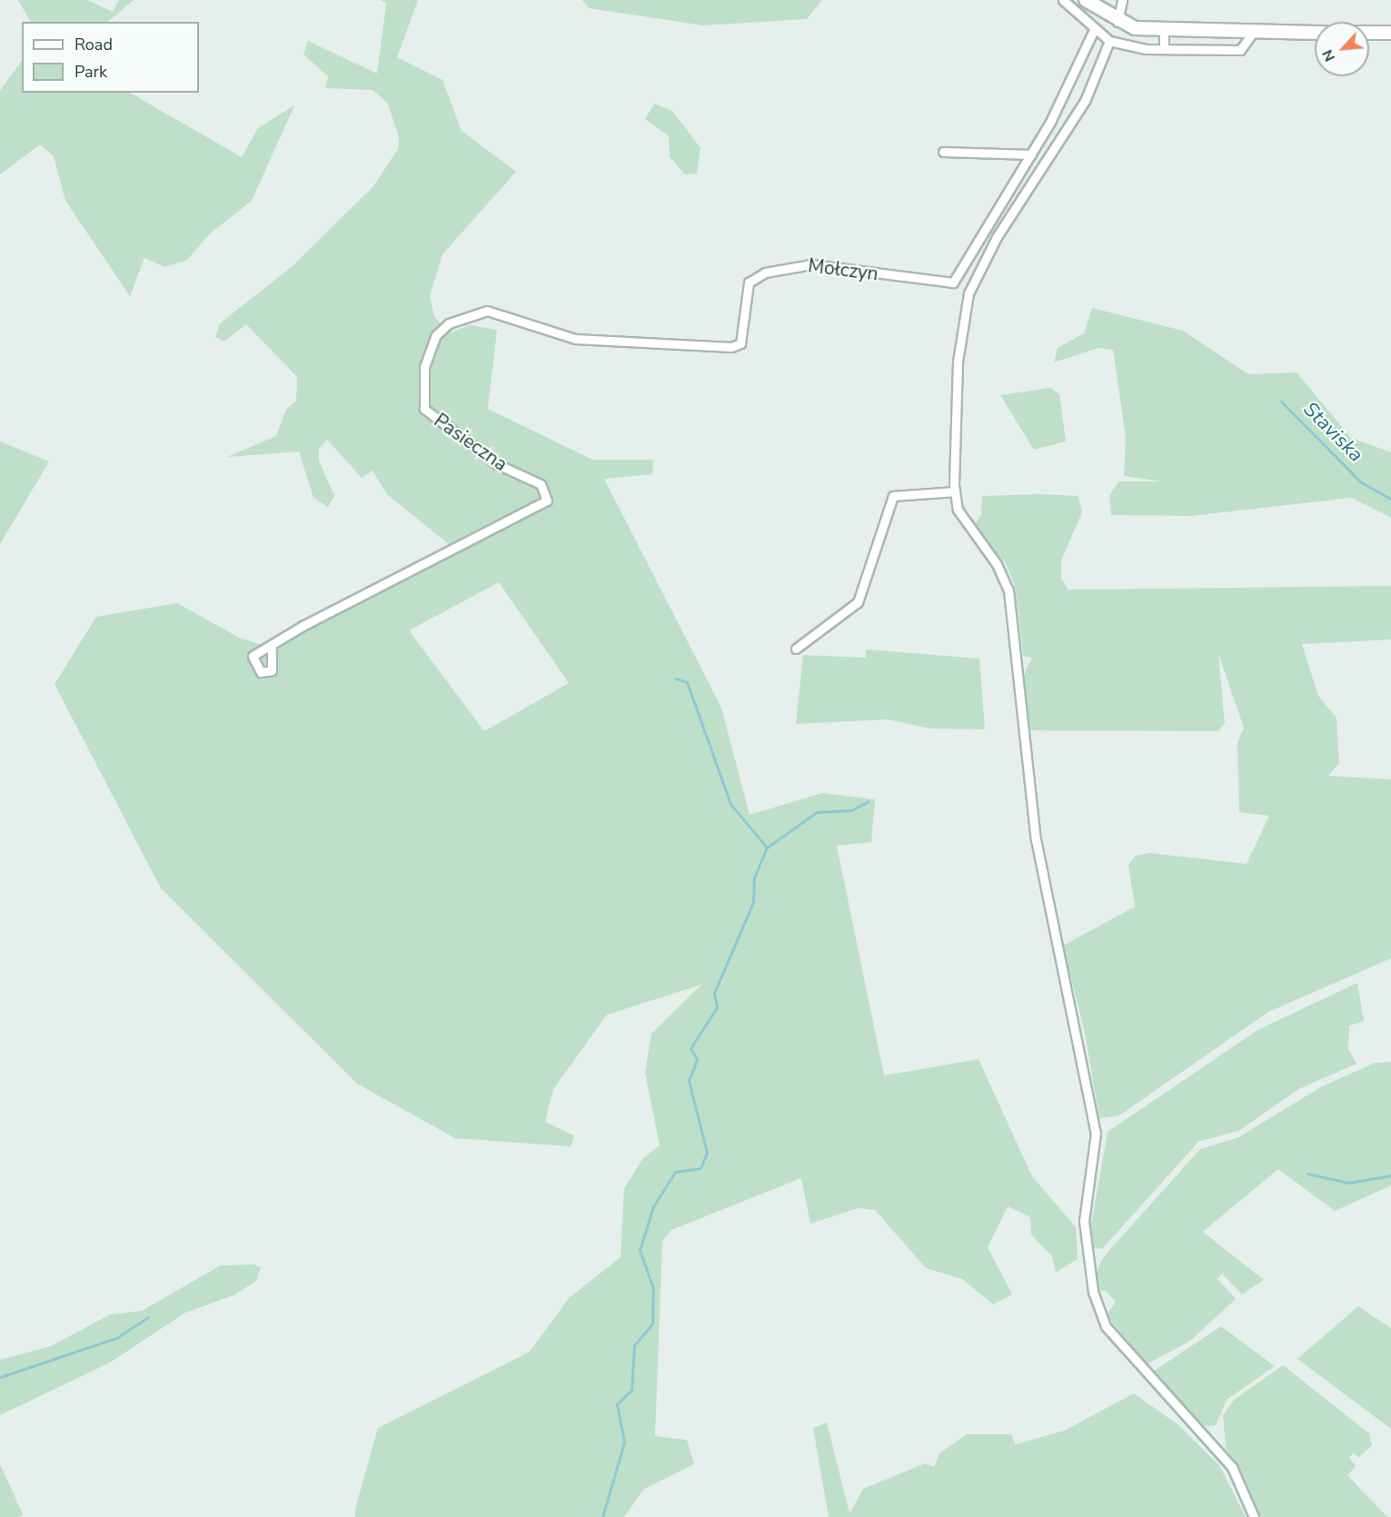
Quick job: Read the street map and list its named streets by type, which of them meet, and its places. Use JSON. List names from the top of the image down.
{
  "streets": {
    "street": ["Mołczyn", "Pasieczna"]
  },
  "crossings": [
    ["Mołczyn", "Pasieczna"]
  ],
  "water": ["Staviska"],
  "legend": ["Road", "Park"],
  "north": "bottom left"
}
